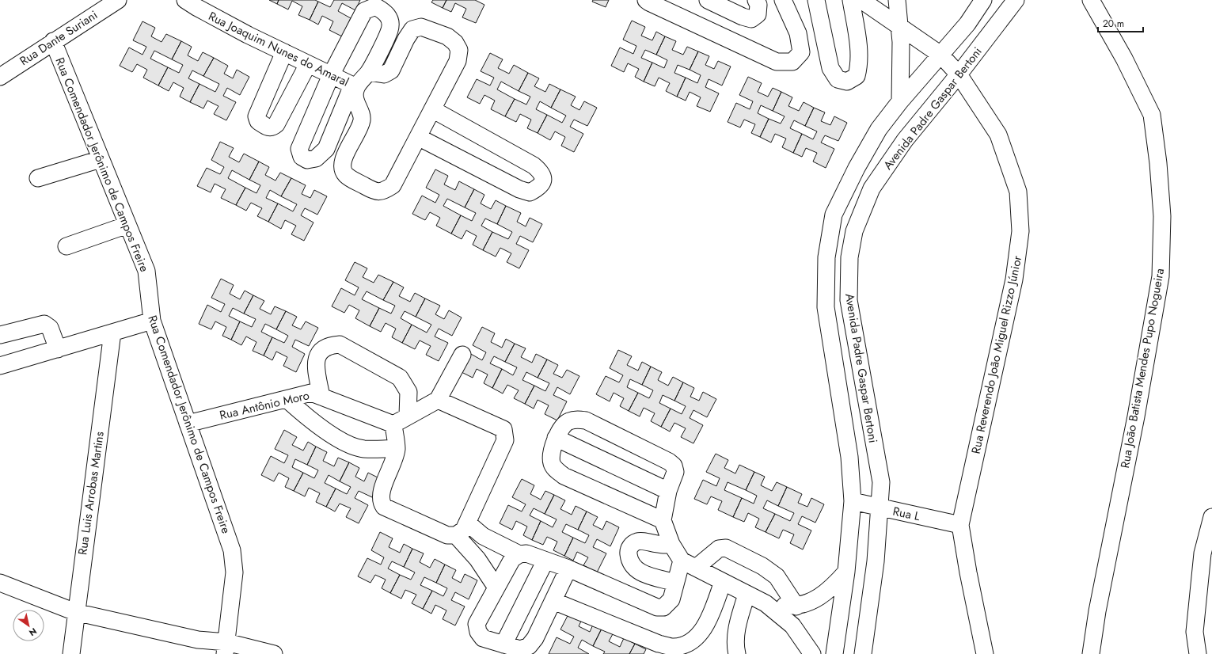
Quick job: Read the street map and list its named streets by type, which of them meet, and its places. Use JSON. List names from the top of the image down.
{
  "streets": {
    "street": [
      "Rua Dante Suriani",
      "Rua Joaquim Nunes do Amaral",
      "Avenida Padre Gaspar Bertoni",
      "Rua Comendador Jerônimo de Campos Freire",
      "Rua Reverendo João Miguel Rizzo Júnior",
      "Rua João Batista Mendes Pupo Nogueira",
      "Rua Antônio Moro",
      "Rua Luis Arrobas Martins",
      "Rua L"
    ]
  },
  "crossings": [
    ["Rua Dante Suriani", "Rua Comendador Jerônimo de Campos Freire"],
    ["Avenida Padre Gaspar Bertoni", "Rua Reverendo João Miguel Rizzo Júnior"],
    ["Avenida Padre Gaspar Bertoni", "Rua L"],
    ["Rua Comendador Jerônimo de Campos Freire", "Rua Antônio Moro"],
    ["Rua Reverendo João Miguel Rizzo Júnior", "Rua L"]
  ],
  "scale_bar": "20 m",
  "north": "bottom right"
}
